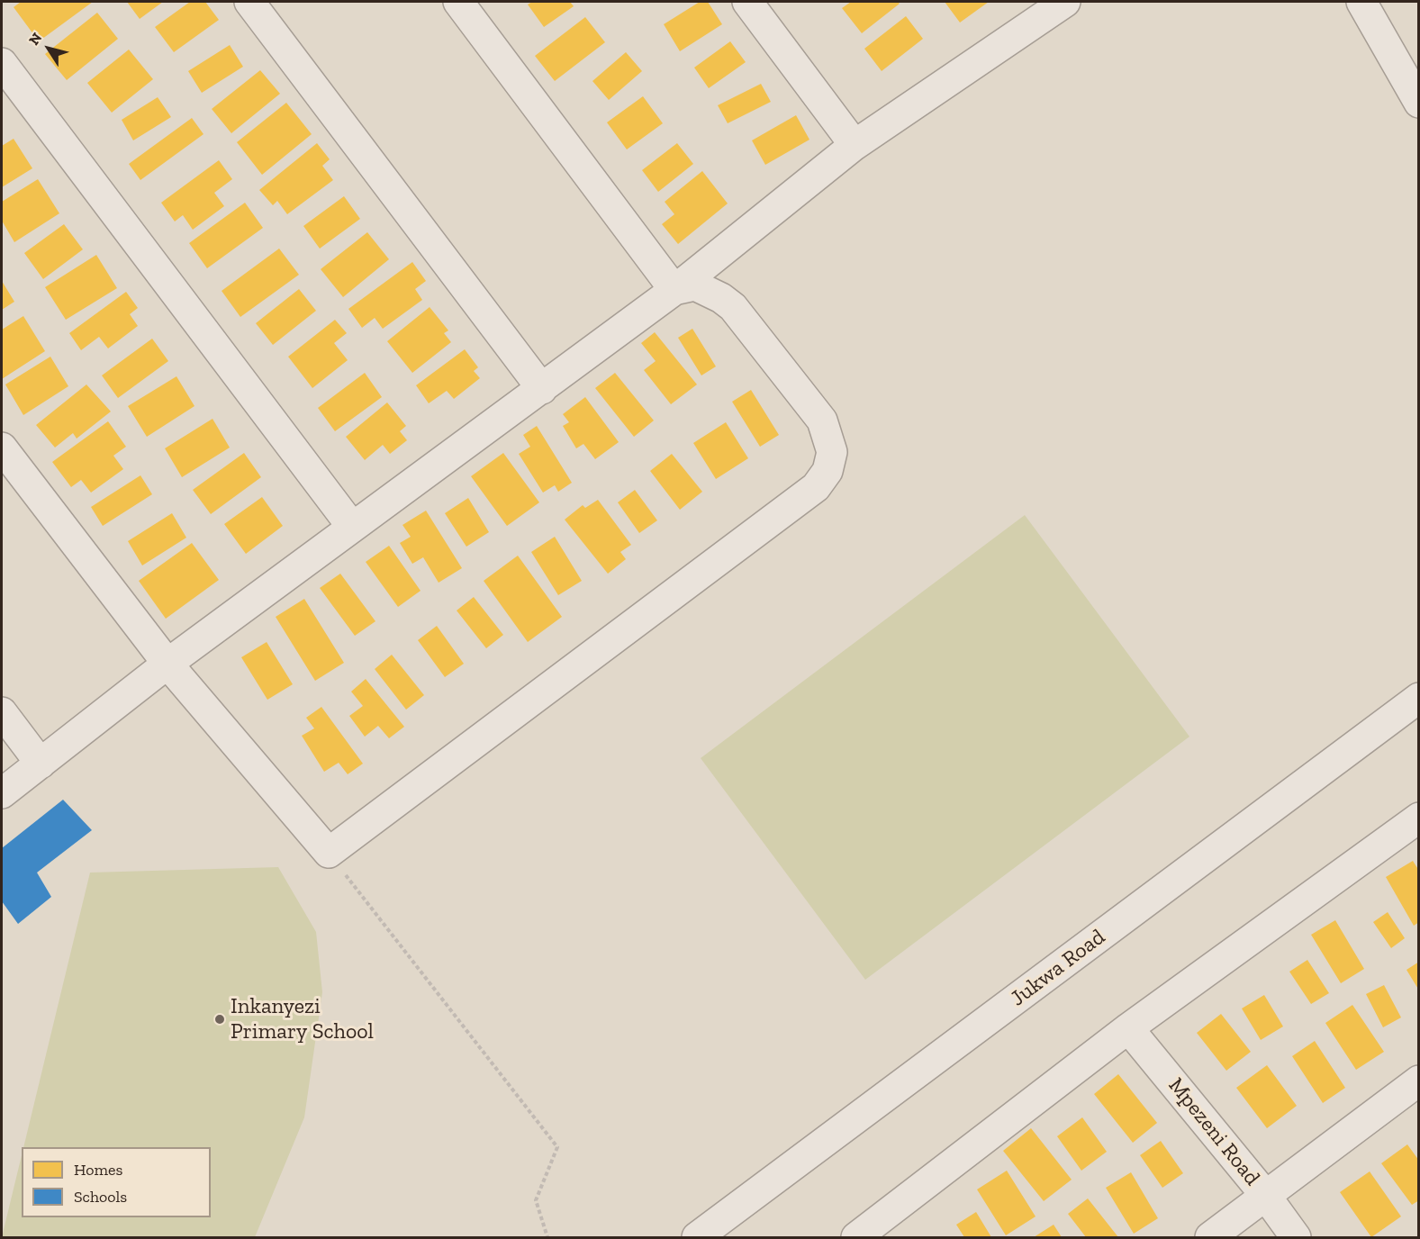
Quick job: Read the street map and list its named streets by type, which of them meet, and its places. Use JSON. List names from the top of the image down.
{
  "streets": {
    "street": ["Jukwa Road", "Mpezeni Road"]
  },
  "places": ["Inkanyezi Primary School"],
  "legend": ["Homes", "Schools"],
  "north": "top left"
}
